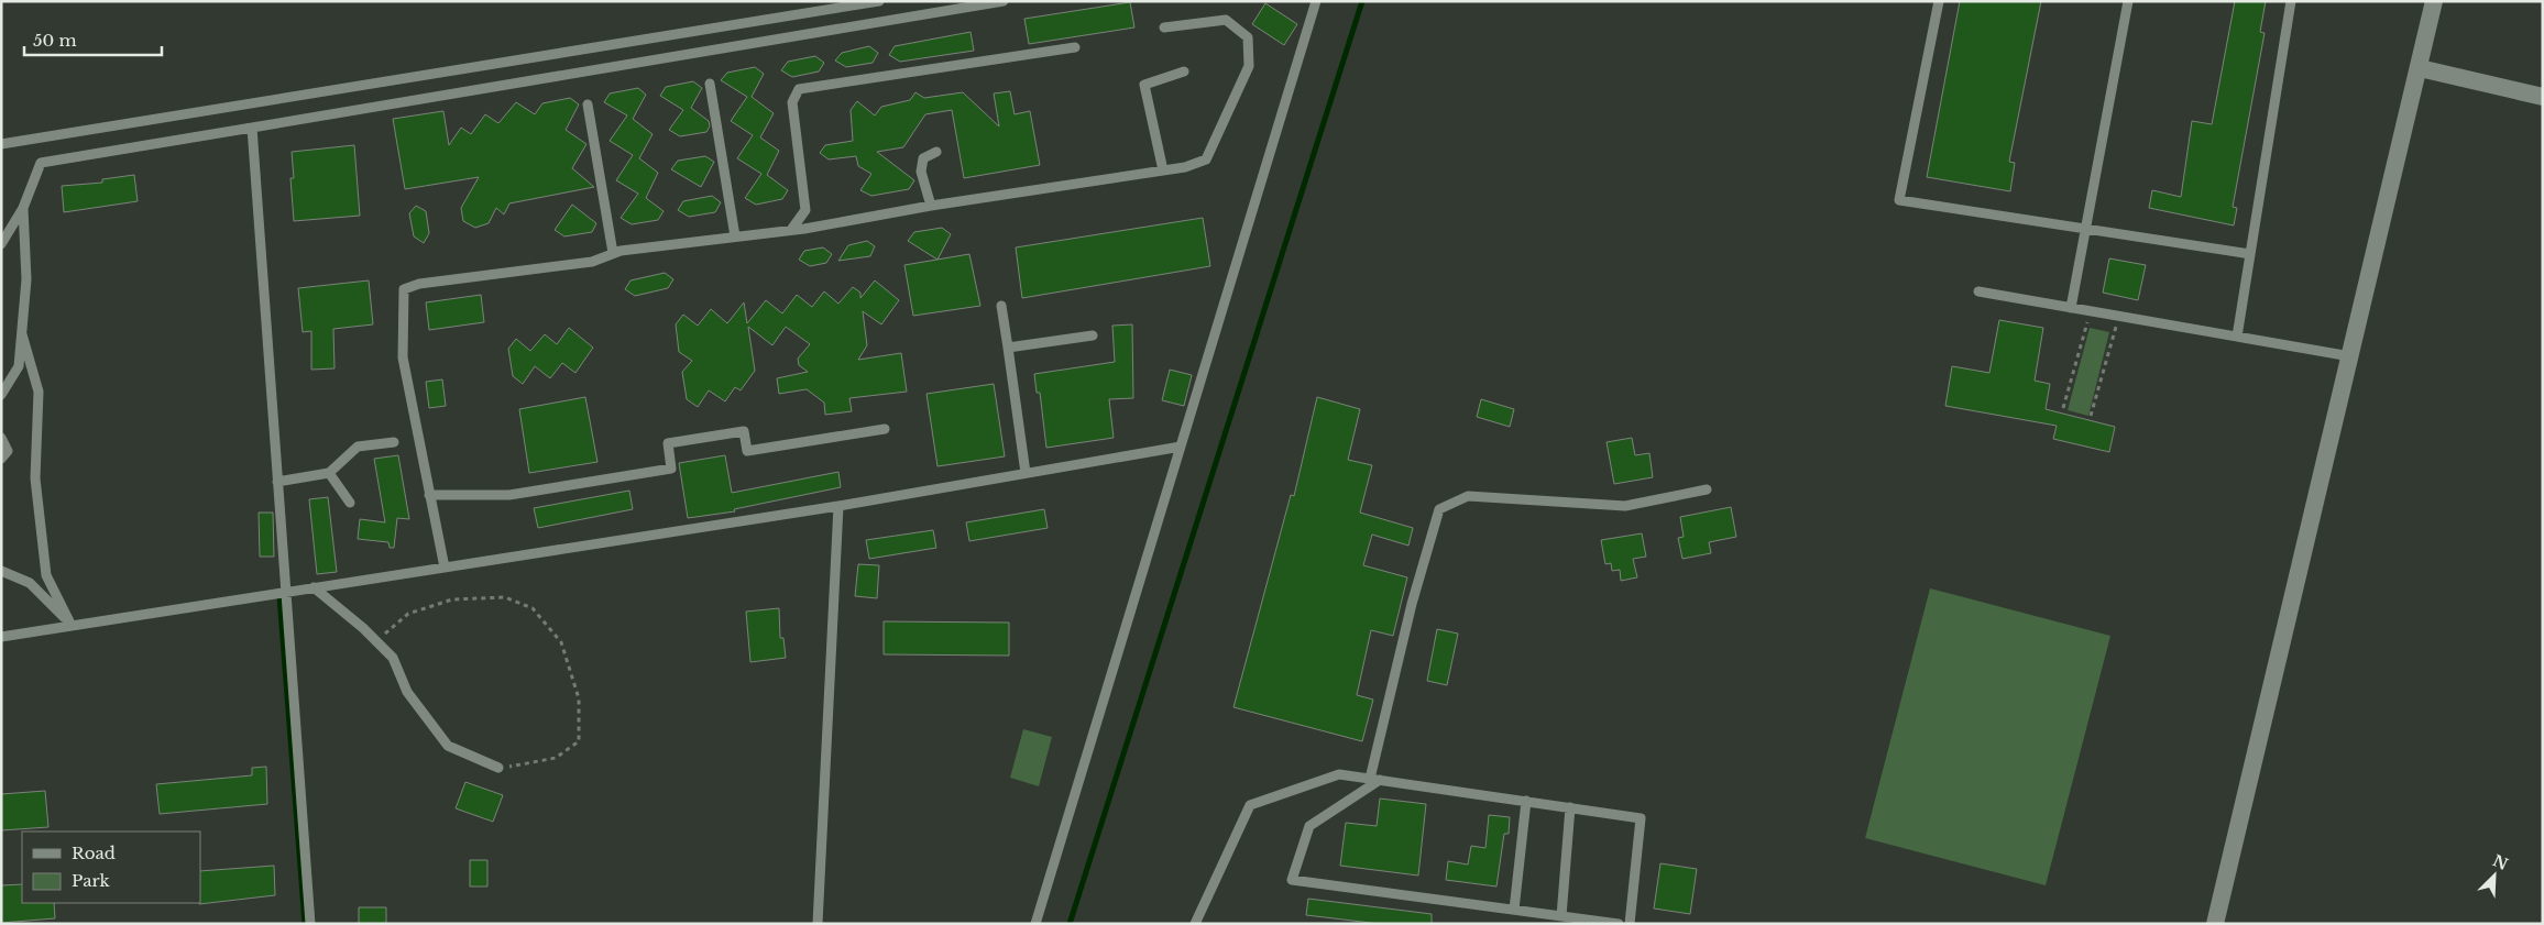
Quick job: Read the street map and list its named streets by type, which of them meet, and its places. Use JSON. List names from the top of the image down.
{
  "legend": ["Road", "Park"],
  "scale_bar": "50 m",
  "north": "top right"
}
